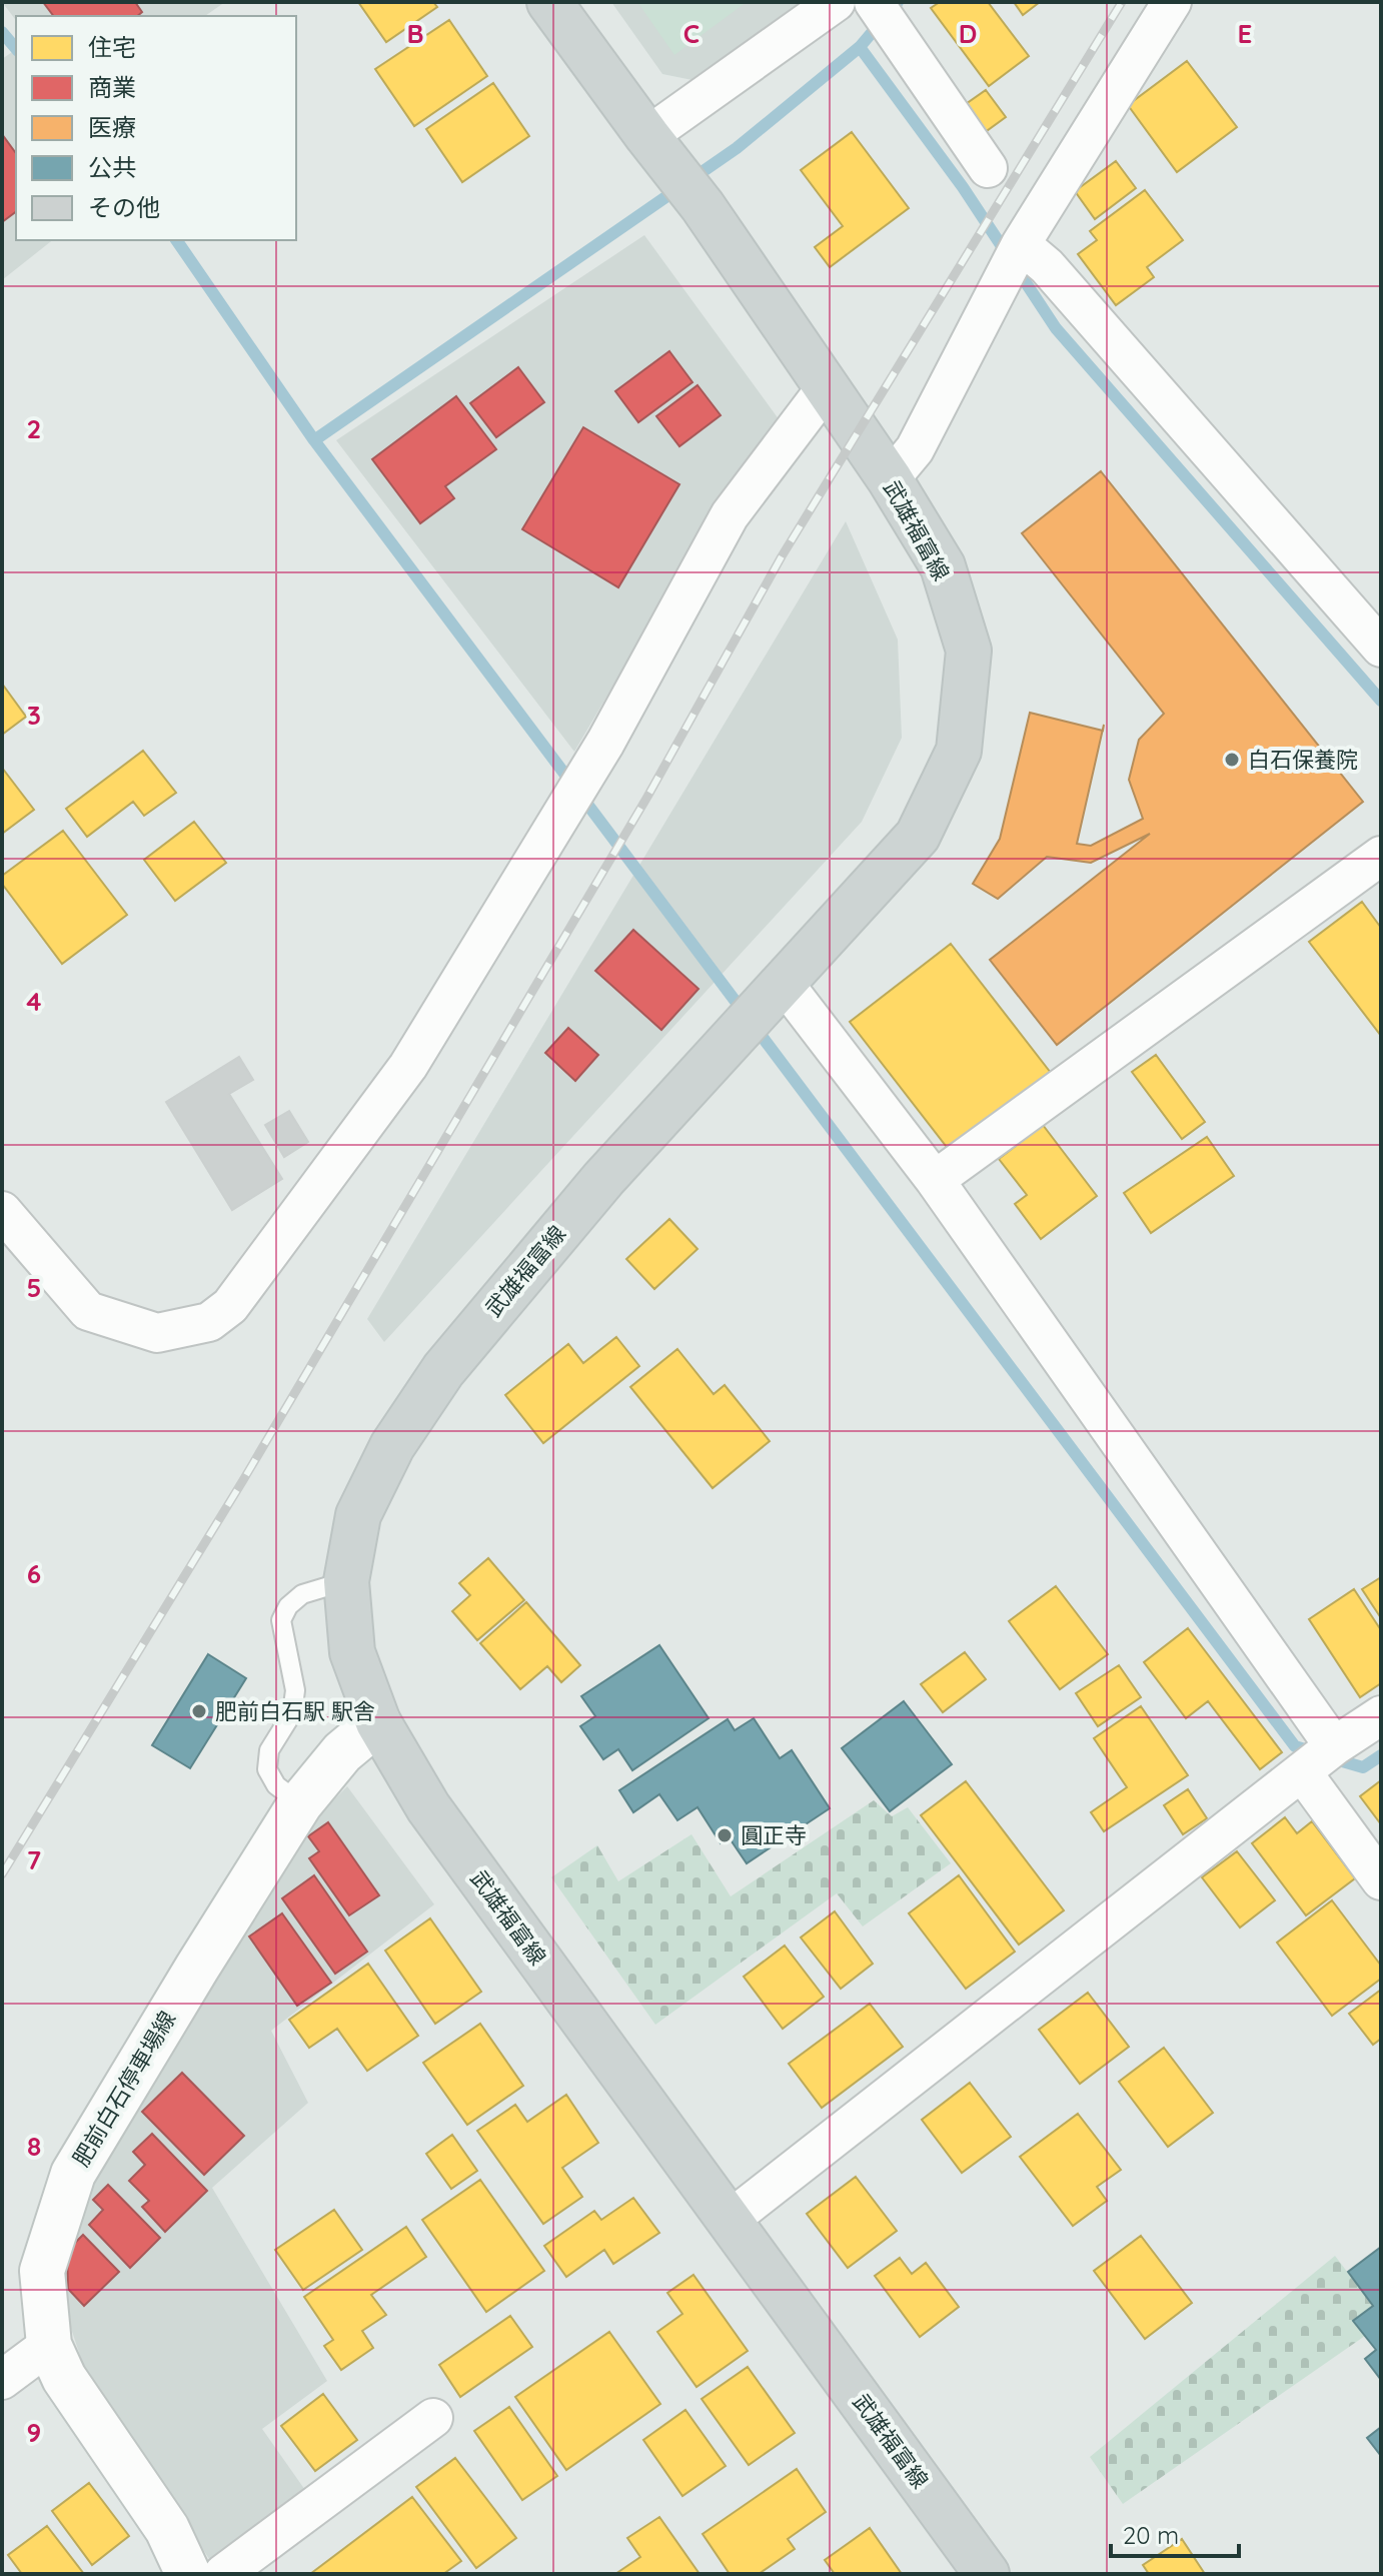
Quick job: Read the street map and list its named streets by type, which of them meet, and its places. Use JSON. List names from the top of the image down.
{
  "streets": {
    "main road": ["武雄福富線", "肥前白石停車場線"]
  },
  "crossings": [
    ["武雄福富線", "肥前白石停車場線"]
  ],
  "places": ["白石保養院", "肥前白石駅 駅舎", "圓正寺"],
  "legend": [
    "住宅",
    "商業",
    "医療",
    "公共",
    "その他"
  ],
  "scale_bar": "20 m",
  "grid": {
    "columns": [
      "B",
      "C",
      "D",
      "E"
    ],
    "rows": [
      "2",
      "3",
      "4",
      "5",
      "6",
      "7",
      "8",
      "9"
    ]
  }
}
